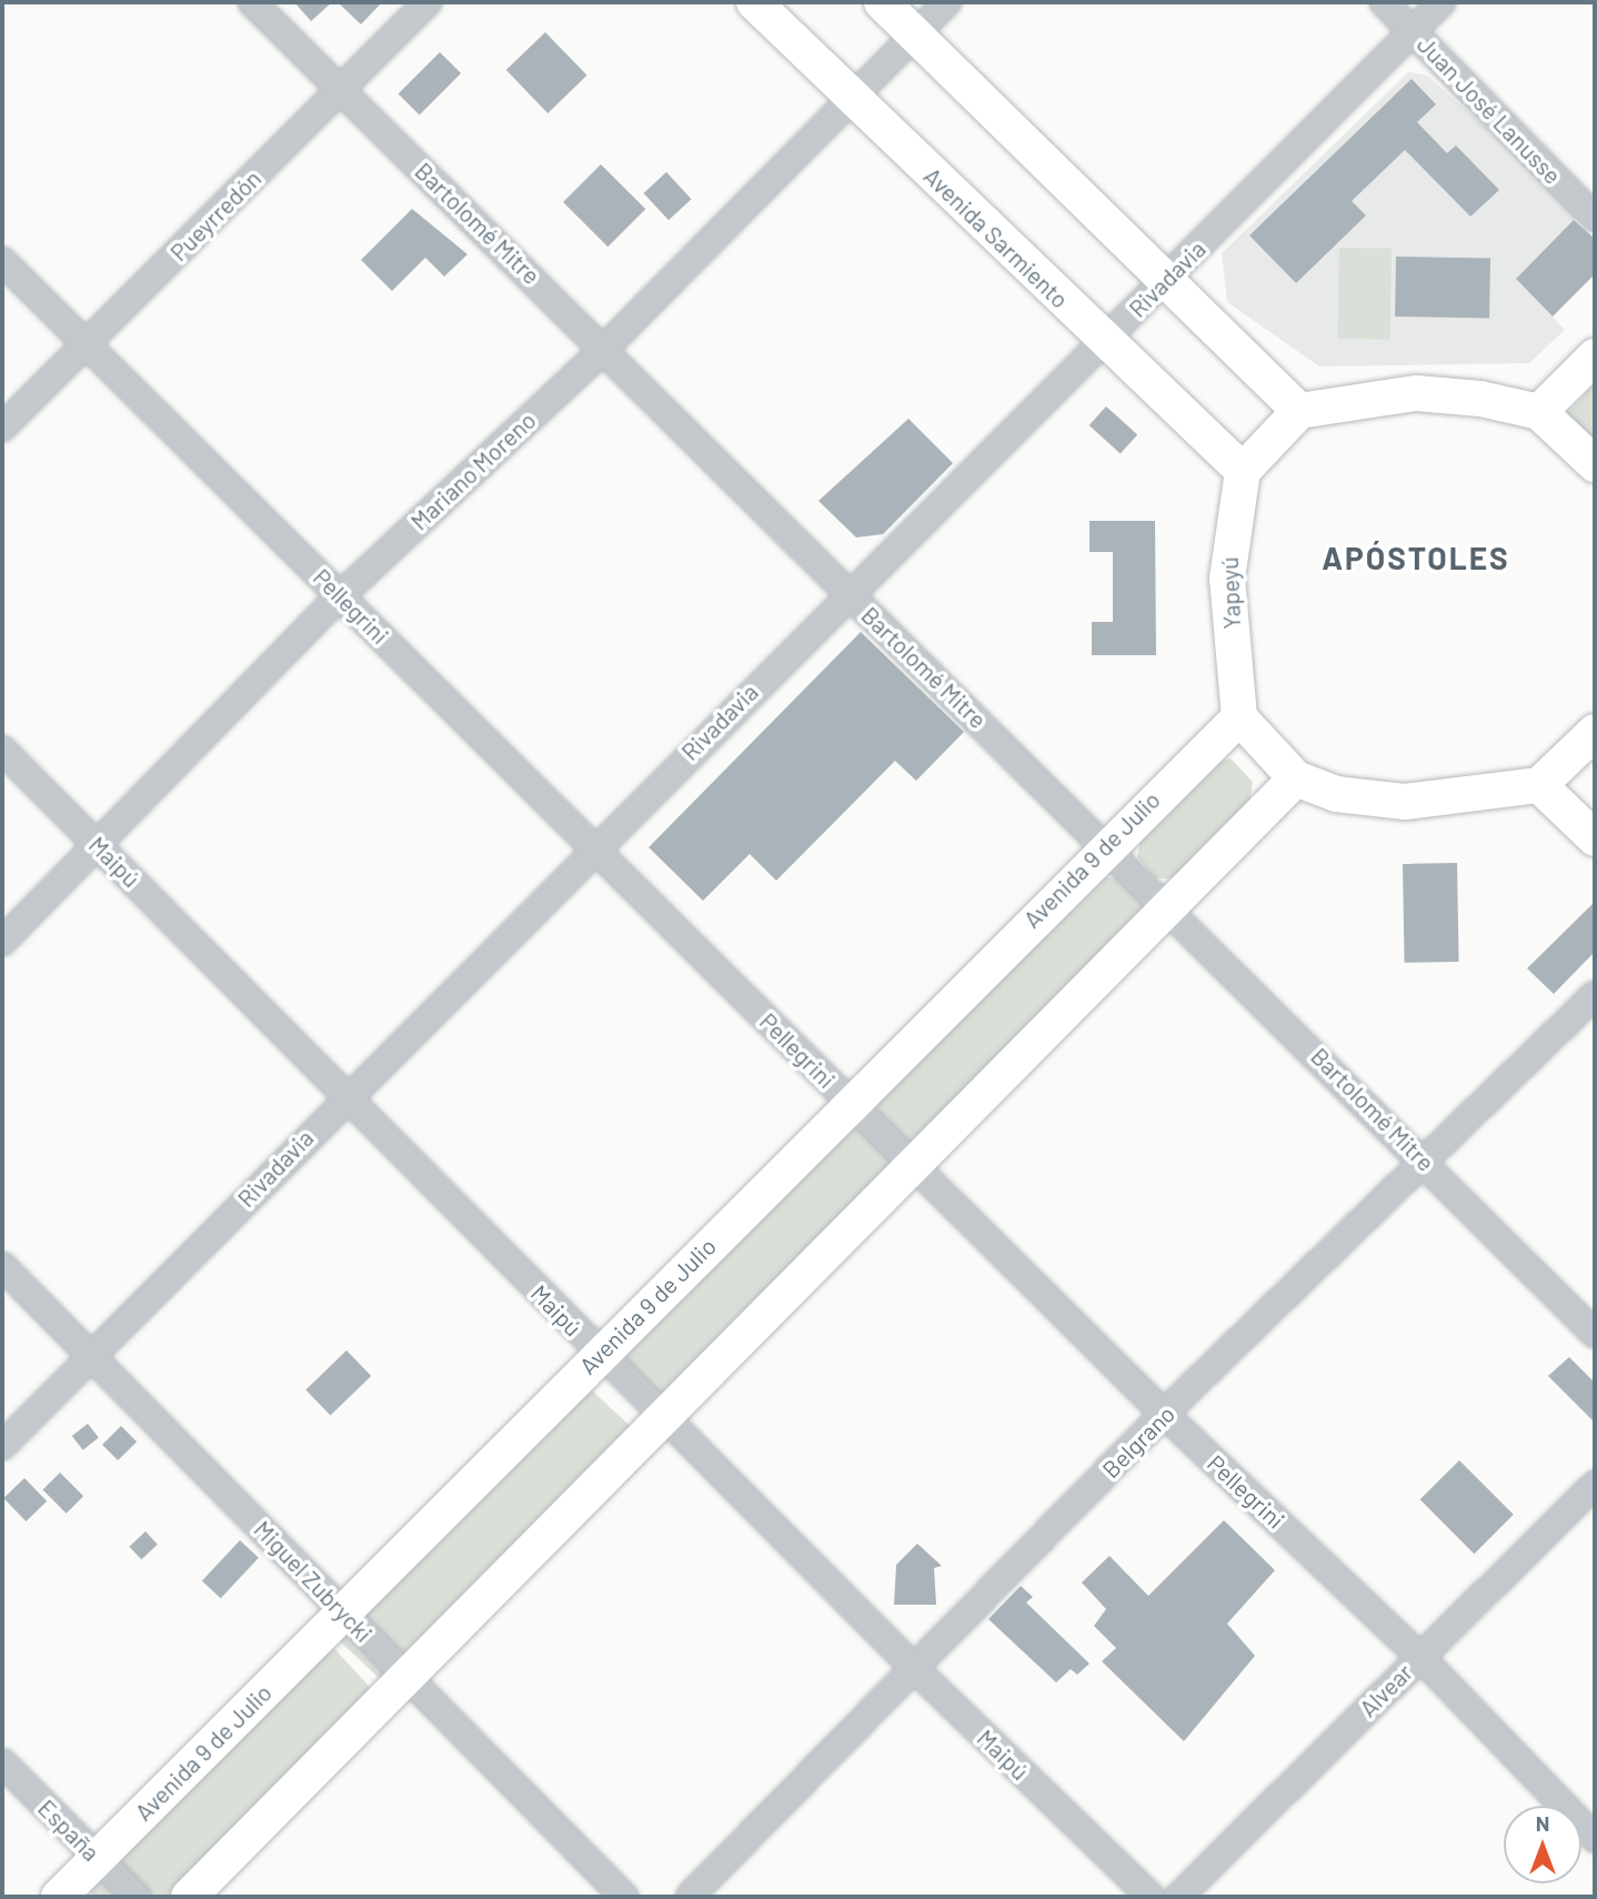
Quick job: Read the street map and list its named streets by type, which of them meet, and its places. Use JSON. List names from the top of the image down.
{
  "streets": {
    "main road": ["Avenida Sarmiento", "Yapeyú", "Avenida 9 de Julio"],
    "street": [
      "Juan José Lanusse",
      "Pueyrredón",
      "Bartolomé Mitre",
      "Rivadavia",
      "Mariano Moreno",
      "Pellegrini",
      "Maipú",
      "Belgrano",
      "Miguel Zubrycki",
      "Alvear",
      "España"
    ]
  },
  "crossings": [
    ["Juan José Lanusse", "Rivadavia"],
    ["Pueyrredón", "Bartolomé Mitre"],
    ["Pueyrredón", "Pellegrini"],
    ["Bartolomé Mitre", "Rivadavia"],
    ["Bartolomé Mitre", "Mariano Moreno"],
    ["Bartolomé Mitre", "Avenida 9 de Julio"],
    ["Bartolomé Mitre", "Belgrano"],
    ["Avenida Sarmiento", "Rivadavia"],
    ["Avenida Sarmiento", "Mariano Moreno"],
    ["Avenida Sarmiento", "Yapeyú"],
    ["Rivadavia", "Pellegrini"],
    ["Rivadavia", "Maipú"],
    ["Rivadavia", "Miguel Zubrycki"],
    ["Mariano Moreno", "Pellegrini"],
    ["Mariano Moreno", "Maipú"],
    ["Yapeyú", "Avenida 9 de Julio"],
    ["Pellegrini", "Avenida 9 de Julio"],
    ["Pellegrini", "Belgrano"],
    ["Pellegrini", "Alvear"],
    ["Avenida 9 de Julio", "Maipú"],
    ["Avenida 9 de Julio", "Miguel Zubrycki"],
    ["Avenida 9 de Julio", "España"],
    ["Maipú", "Belgrano"]
  ],
  "districts": ["APÓSTOLES"],
  "north": "top"
}
